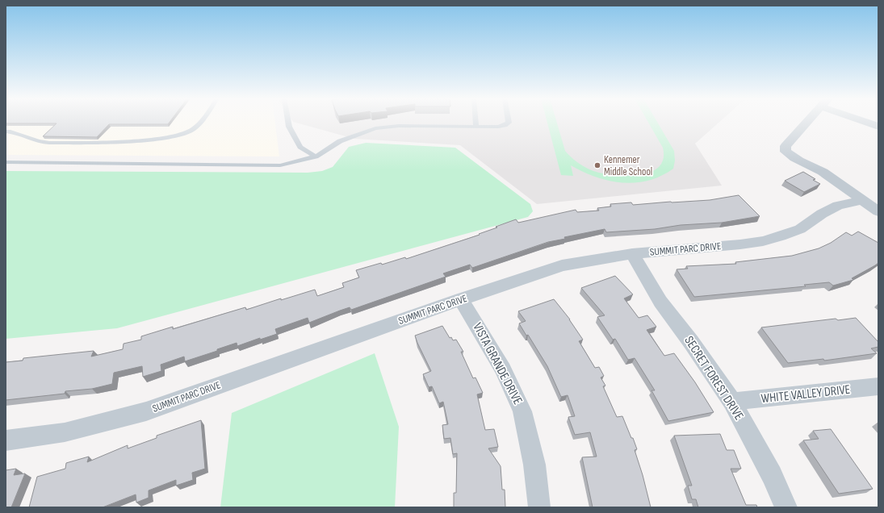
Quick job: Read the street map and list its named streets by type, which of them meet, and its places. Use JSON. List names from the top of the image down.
{
  "streets": {
    "street": [
      "SUMMIT PARC DRIVE",
      "VISTA GRANDE DRIVE",
      "SECRET FOREST DRIVE",
      "WHITE VALLEY DRIVE"
    ]
  },
  "crossings": [
    ["SUMMIT PARC DRIVE", "VISTA GRANDE DRIVE"],
    ["SUMMIT PARC DRIVE", "SECRET FOREST DRIVE"],
    ["SECRET FOREST DRIVE", "WHITE VALLEY DRIVE"]
  ],
  "places": ["Kennemer Middle School"]
}
